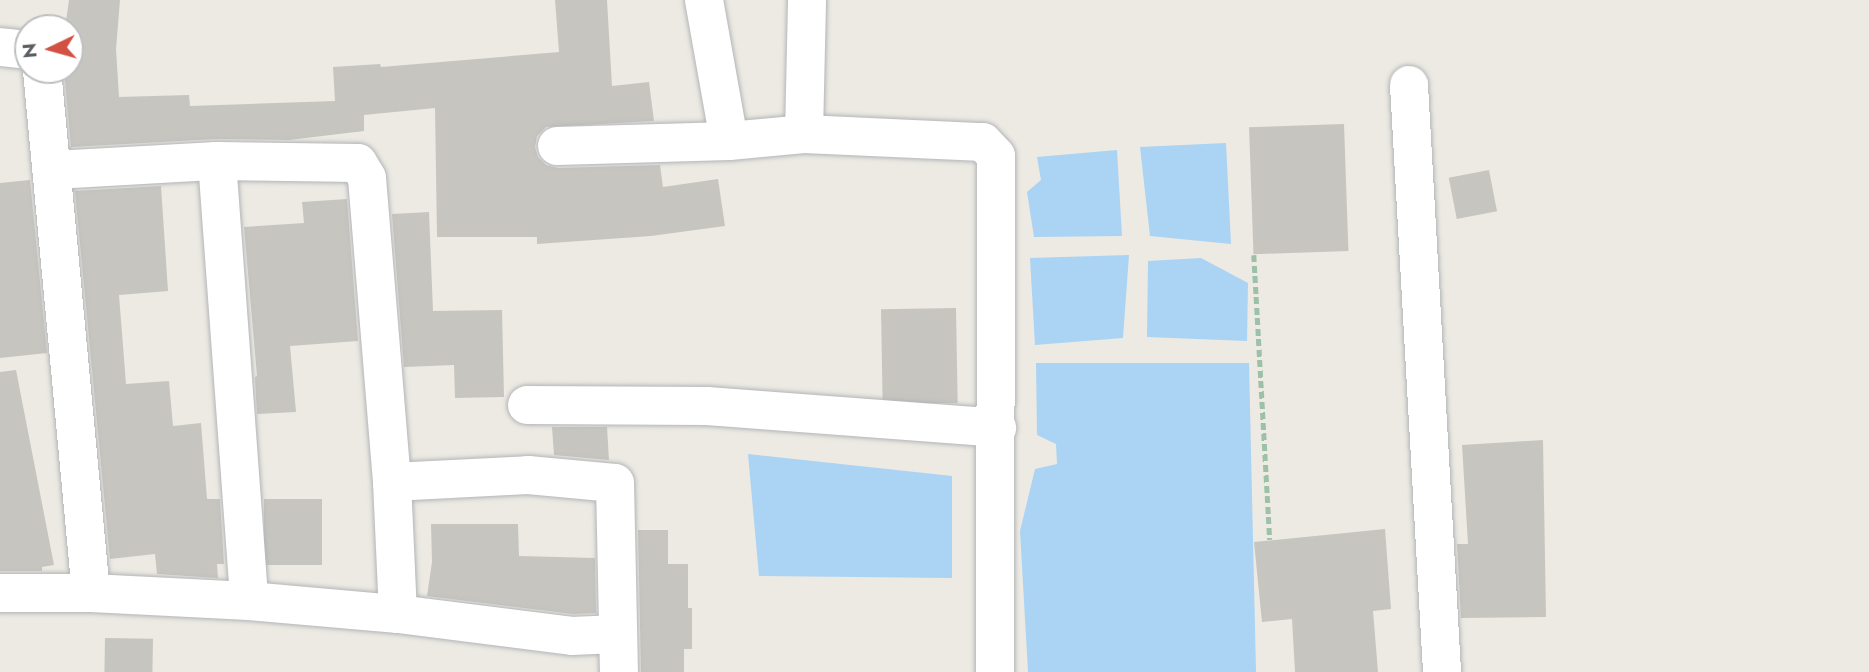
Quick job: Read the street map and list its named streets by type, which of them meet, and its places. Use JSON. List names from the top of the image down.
{
  "north": "left"
}
